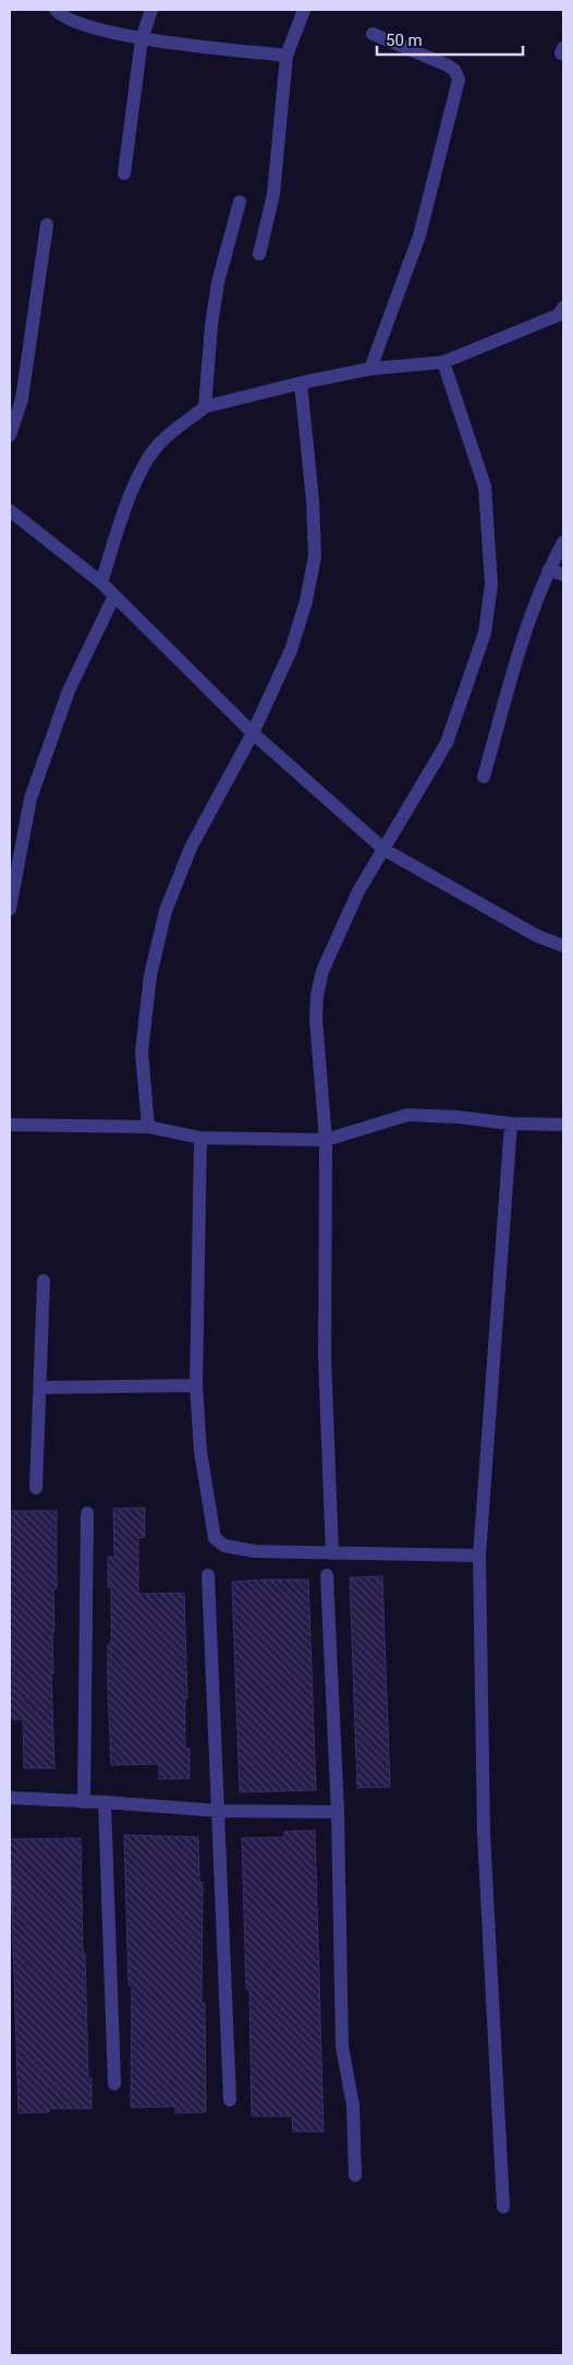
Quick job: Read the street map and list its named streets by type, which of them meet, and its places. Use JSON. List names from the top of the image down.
{
  "scale_bar": "50 m"
}
